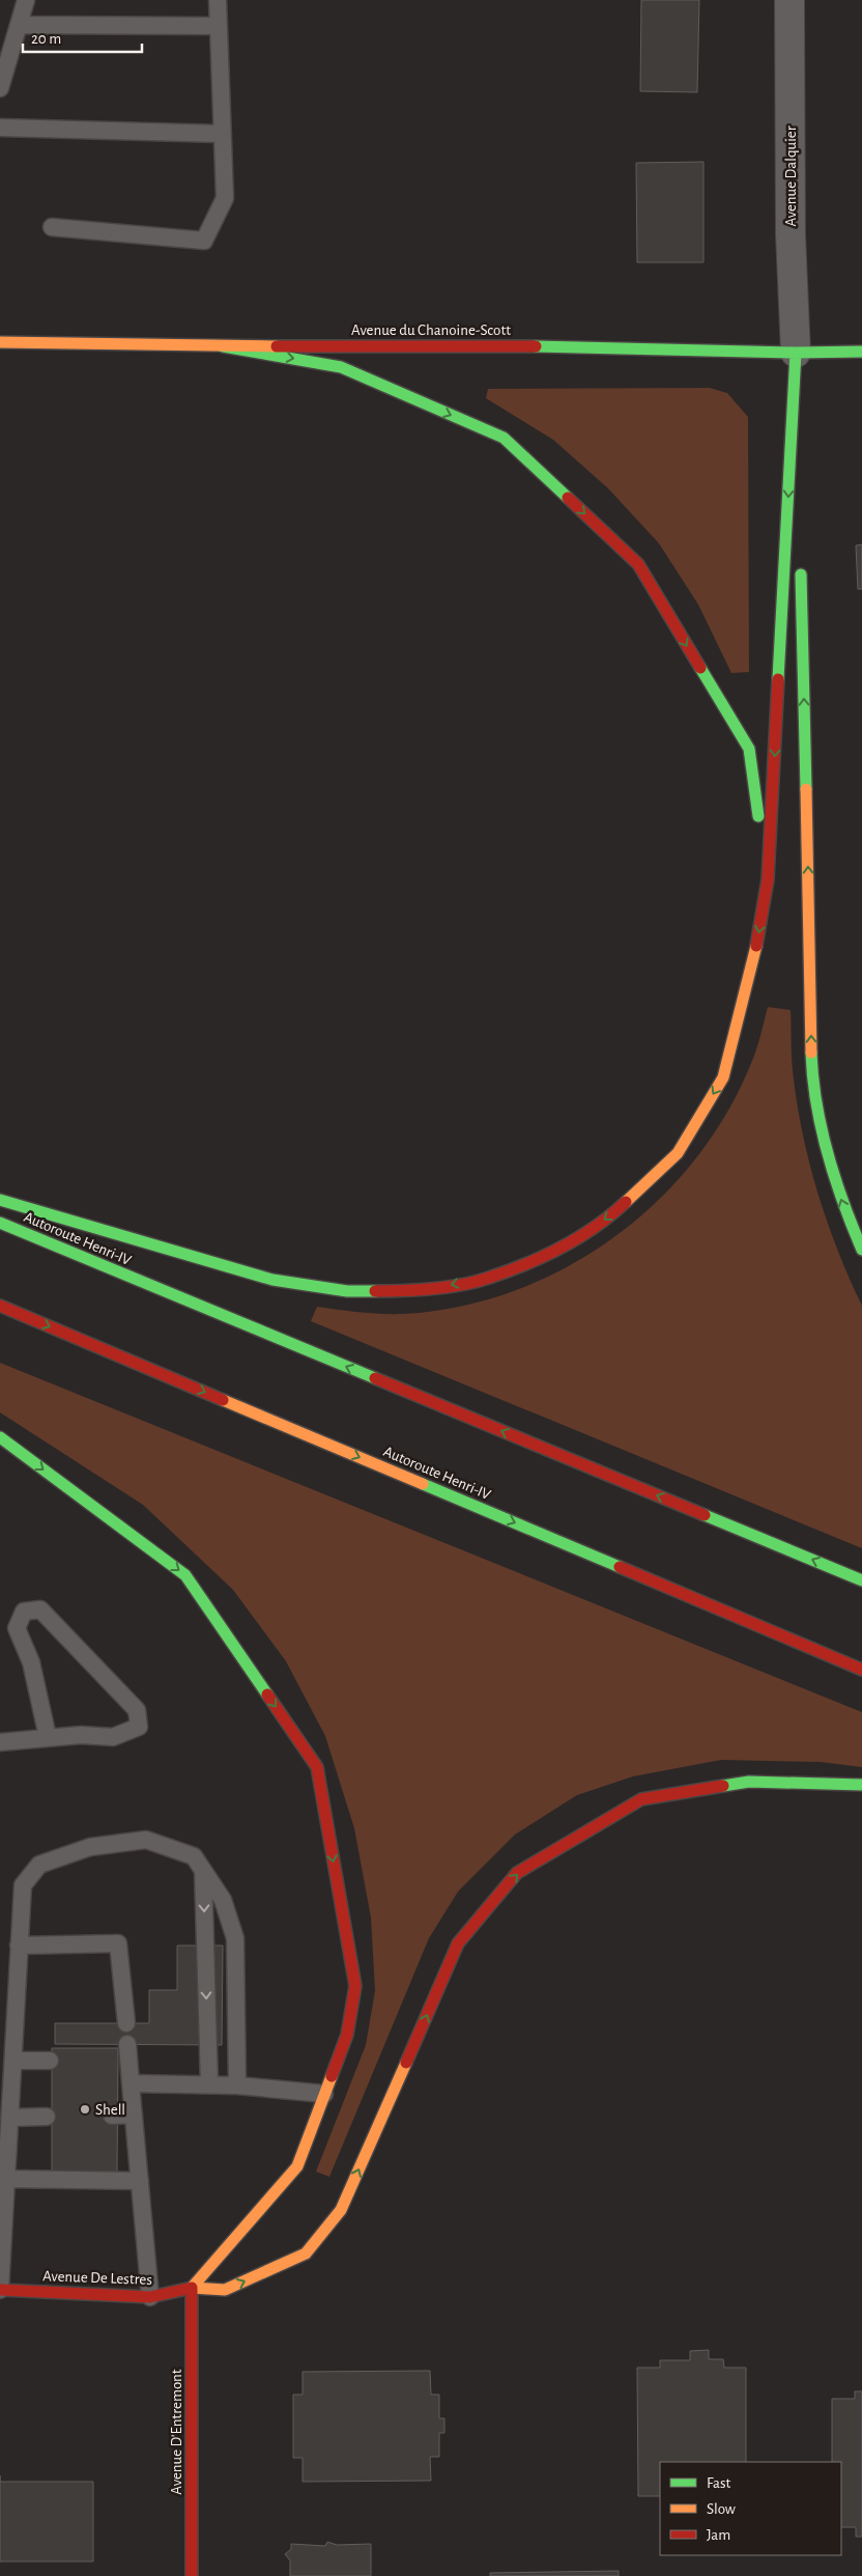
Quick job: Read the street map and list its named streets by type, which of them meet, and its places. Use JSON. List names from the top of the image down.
{
  "streets": {
    "main road": [
      "Avenue du Chanoine-Scott",
      "Autoroute Henri-IV",
      "Avenue De Lestres",
      "Avenue D'Entremont"
    ],
    "street": ["Avenue Dalquier"]
  },
  "crossings": [
    ["Avenue Dalquier", "Avenue du Chanoine-Scott"],
    ["Avenue De Lestres", "Avenue D'Entremont"]
  ],
  "one_way": ["Avenue De Lestres"],
  "places": ["Shell"],
  "legend": ["Fast", "Slow", "Jam"],
  "scale_bar": "20 m"
}
